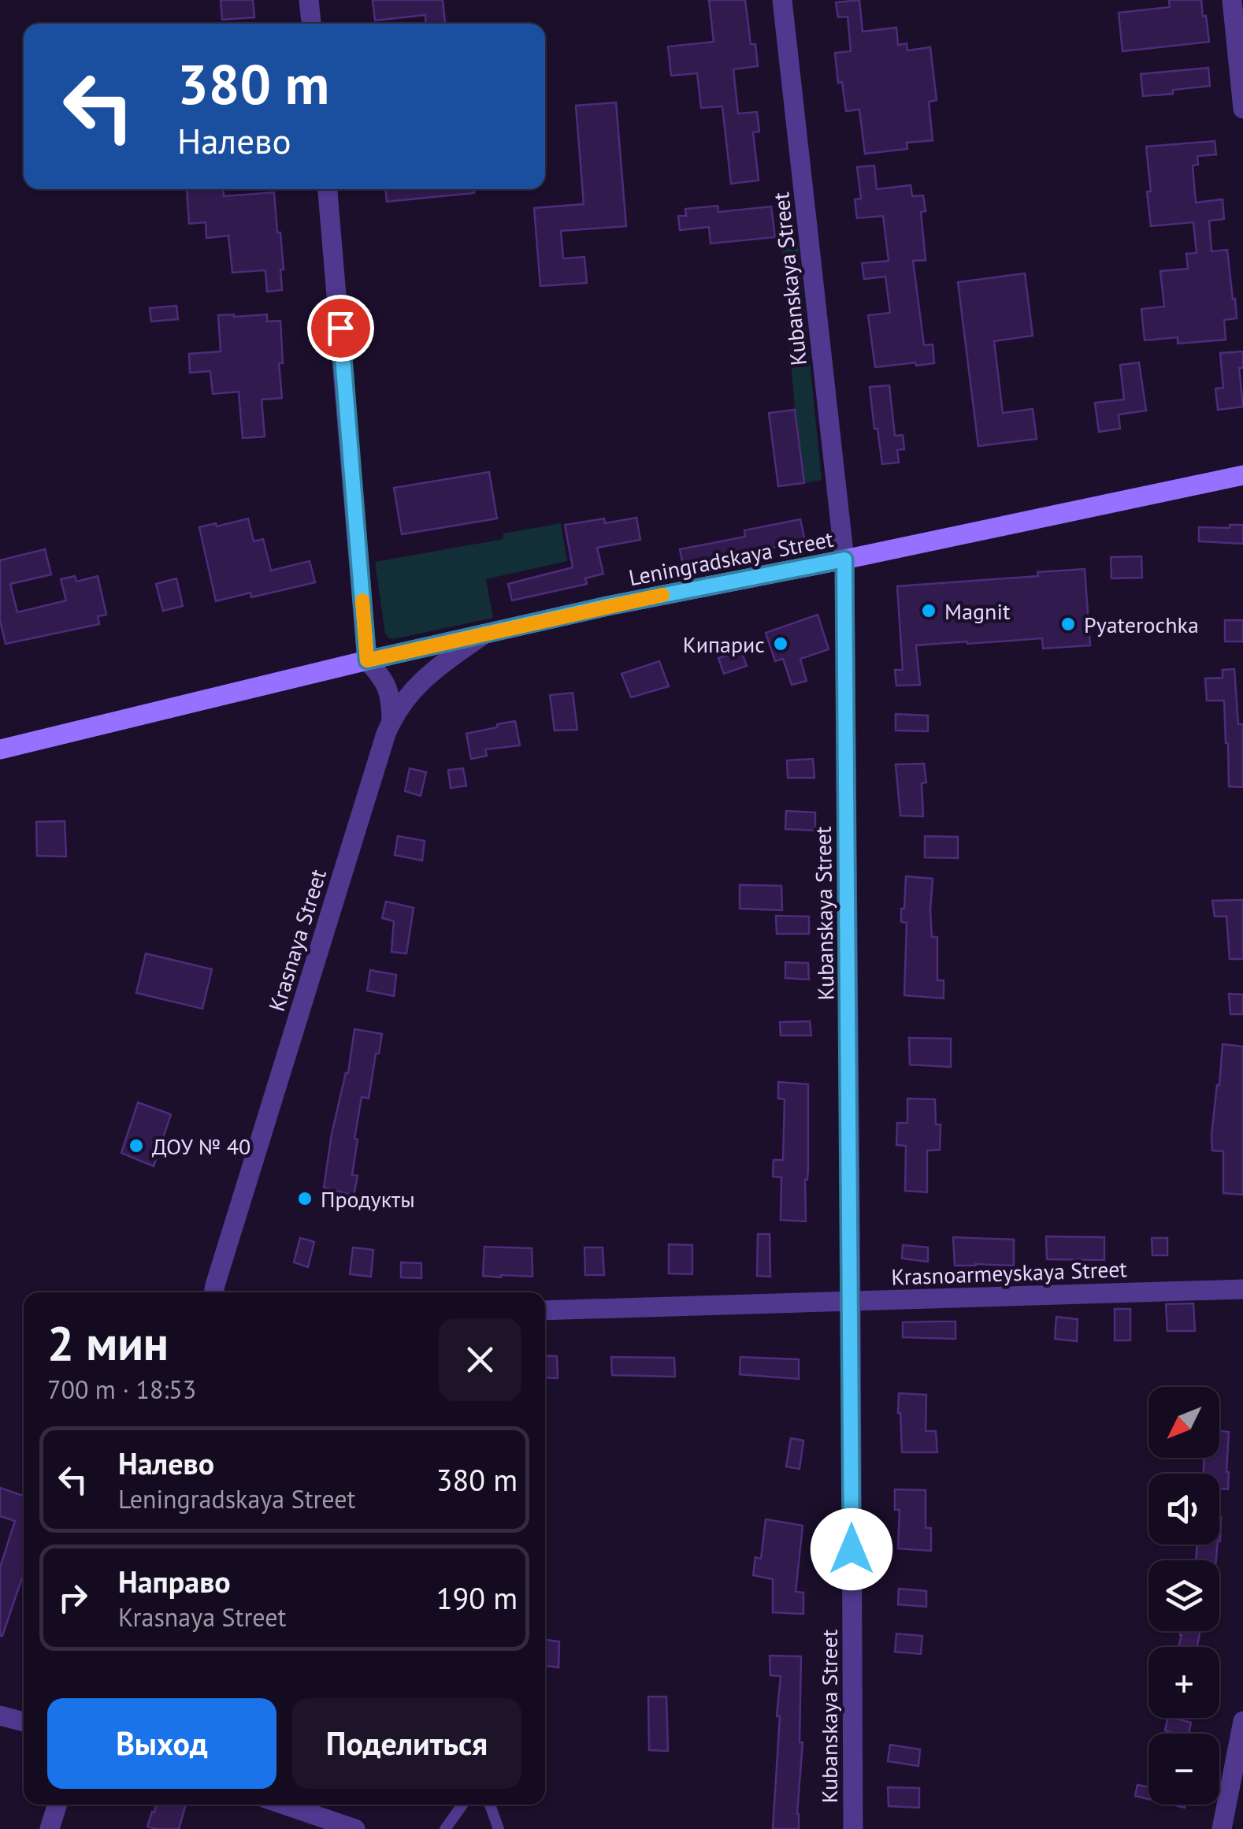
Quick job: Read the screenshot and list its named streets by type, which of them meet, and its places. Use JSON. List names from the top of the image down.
{
  "streets": {
    "main road": ["Leningradskaya Street"],
    "street": ["Kubanskaya Street", "Krasnaya Street", "Krasnoarmeyskaya Street"]
  },
  "crossings": [
    ["Kubanskaya Street", "Leningradskaya Street"],
    ["Kubanskaya Street", "Krasnoarmeyskaya Street"],
    ["Leningradskaya Street", "Krasnaya Street"]
  ],
  "places": [
    "Magnit",
    "Pyaterochka",
    "Кипарис",
    "ДОУ № 40",
    "Продукты"
  ],
  "north": "bottom left",
  "page": {
    "turn": ["380 m", "Налево"],
    "heading": ["2 мин", "700 m · 18:53"],
    "map_buttons": ["+", "−"],
    "list": [
      {
        "name": "Налево",
        "note": "Leningradskaya Street",
        "value": "380 m"
      },
      {
        "name": "Направо",
        "note": "Krasnaya Street",
        "value": "190 m"
      }
    ],
    "buttons": ["Выход", "Поделиться"]
  }
}
